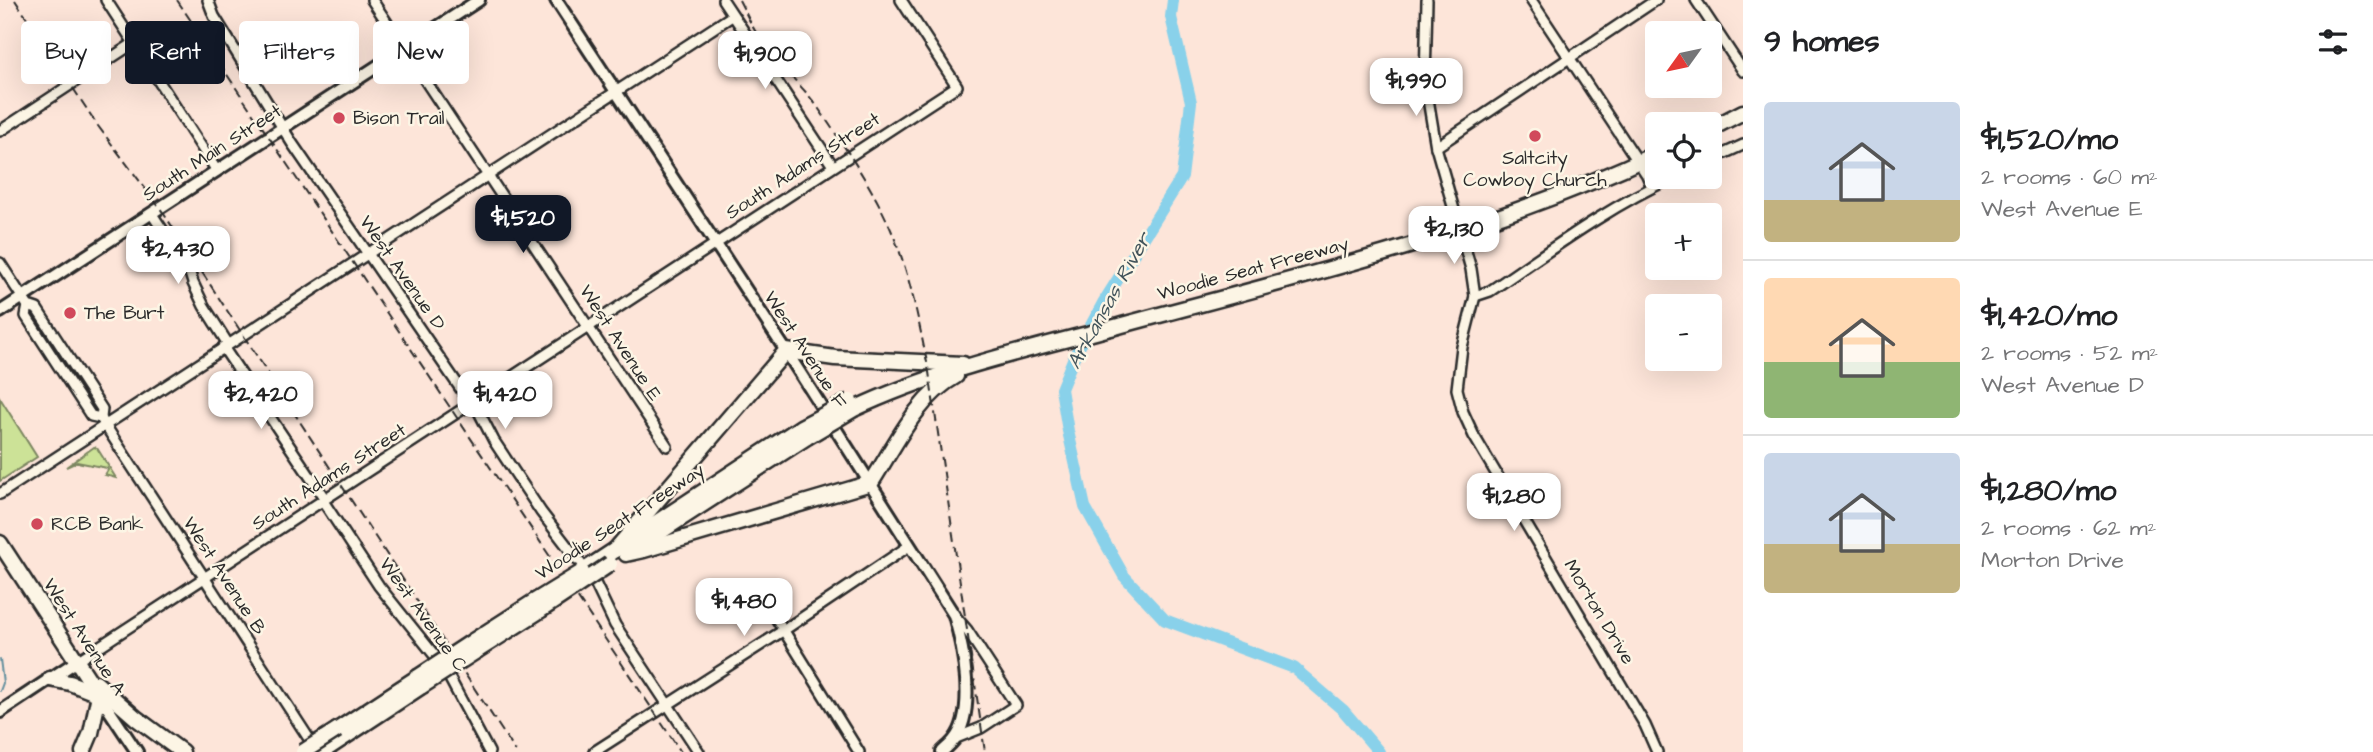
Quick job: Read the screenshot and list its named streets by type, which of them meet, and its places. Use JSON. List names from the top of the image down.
{
  "streets": {
    "main road": ["Woodie Seat Freeway", "West Avenue A"],
    "street": [
      "South Main Street",
      "South Adams Street",
      "West Avenue D",
      "West Avenue E",
      "West Avenue F",
      "West Avenue B",
      "Morton Drive",
      "West Avenue C"
    ]
  },
  "crossings": [
    ["South Main Street", "West Avenue D"],
    ["South Main Street", "West Avenue B"],
    ["South Main Street", "West Avenue C"],
    ["South Adams Street", "West Avenue D"],
    ["South Adams Street", "West Avenue E"],
    ["South Adams Street", "West Avenue F"],
    ["South Adams Street", "West Avenue B"],
    ["South Adams Street", "West Avenue C"],
    ["South Adams Street", "West Avenue A"],
    ["Woodie Seat Freeway", "West Avenue B"]
  ],
  "water": ["Arkansas River"],
  "places": [
    "Bison Trail",
    "Saltcity Cowboy Church",
    "The Burt",
    "RCB Bank"
  ],
  "north": "bottom left",
  "page": {
    "heading": "9 homes",
    "map_buttons": ["+", "−"],
    "chip": [
      "Buy",
      "Rent",
      "Filters",
      "New"
    ],
    "price": [
      "$1,900",
      "$1,990",
      "$1,520",
      "$2,130",
      "$2,430",
      "$2,420",
      "$1,420",
      "$1,280",
      "$1,480"
    ],
    "list": [
      {
        "name": "$1,520/mo",
        "note": "2 rooms · 60 m² · West Avenue E"
      },
      {
        "name": "$1,420/mo",
        "note": "2 rooms · 52 m² · West Avenue D"
      },
      {
        "name": "$1,280/mo",
        "note": "2 rooms · 62 m² · Morton Drive"
      }
    ]
  }
}
